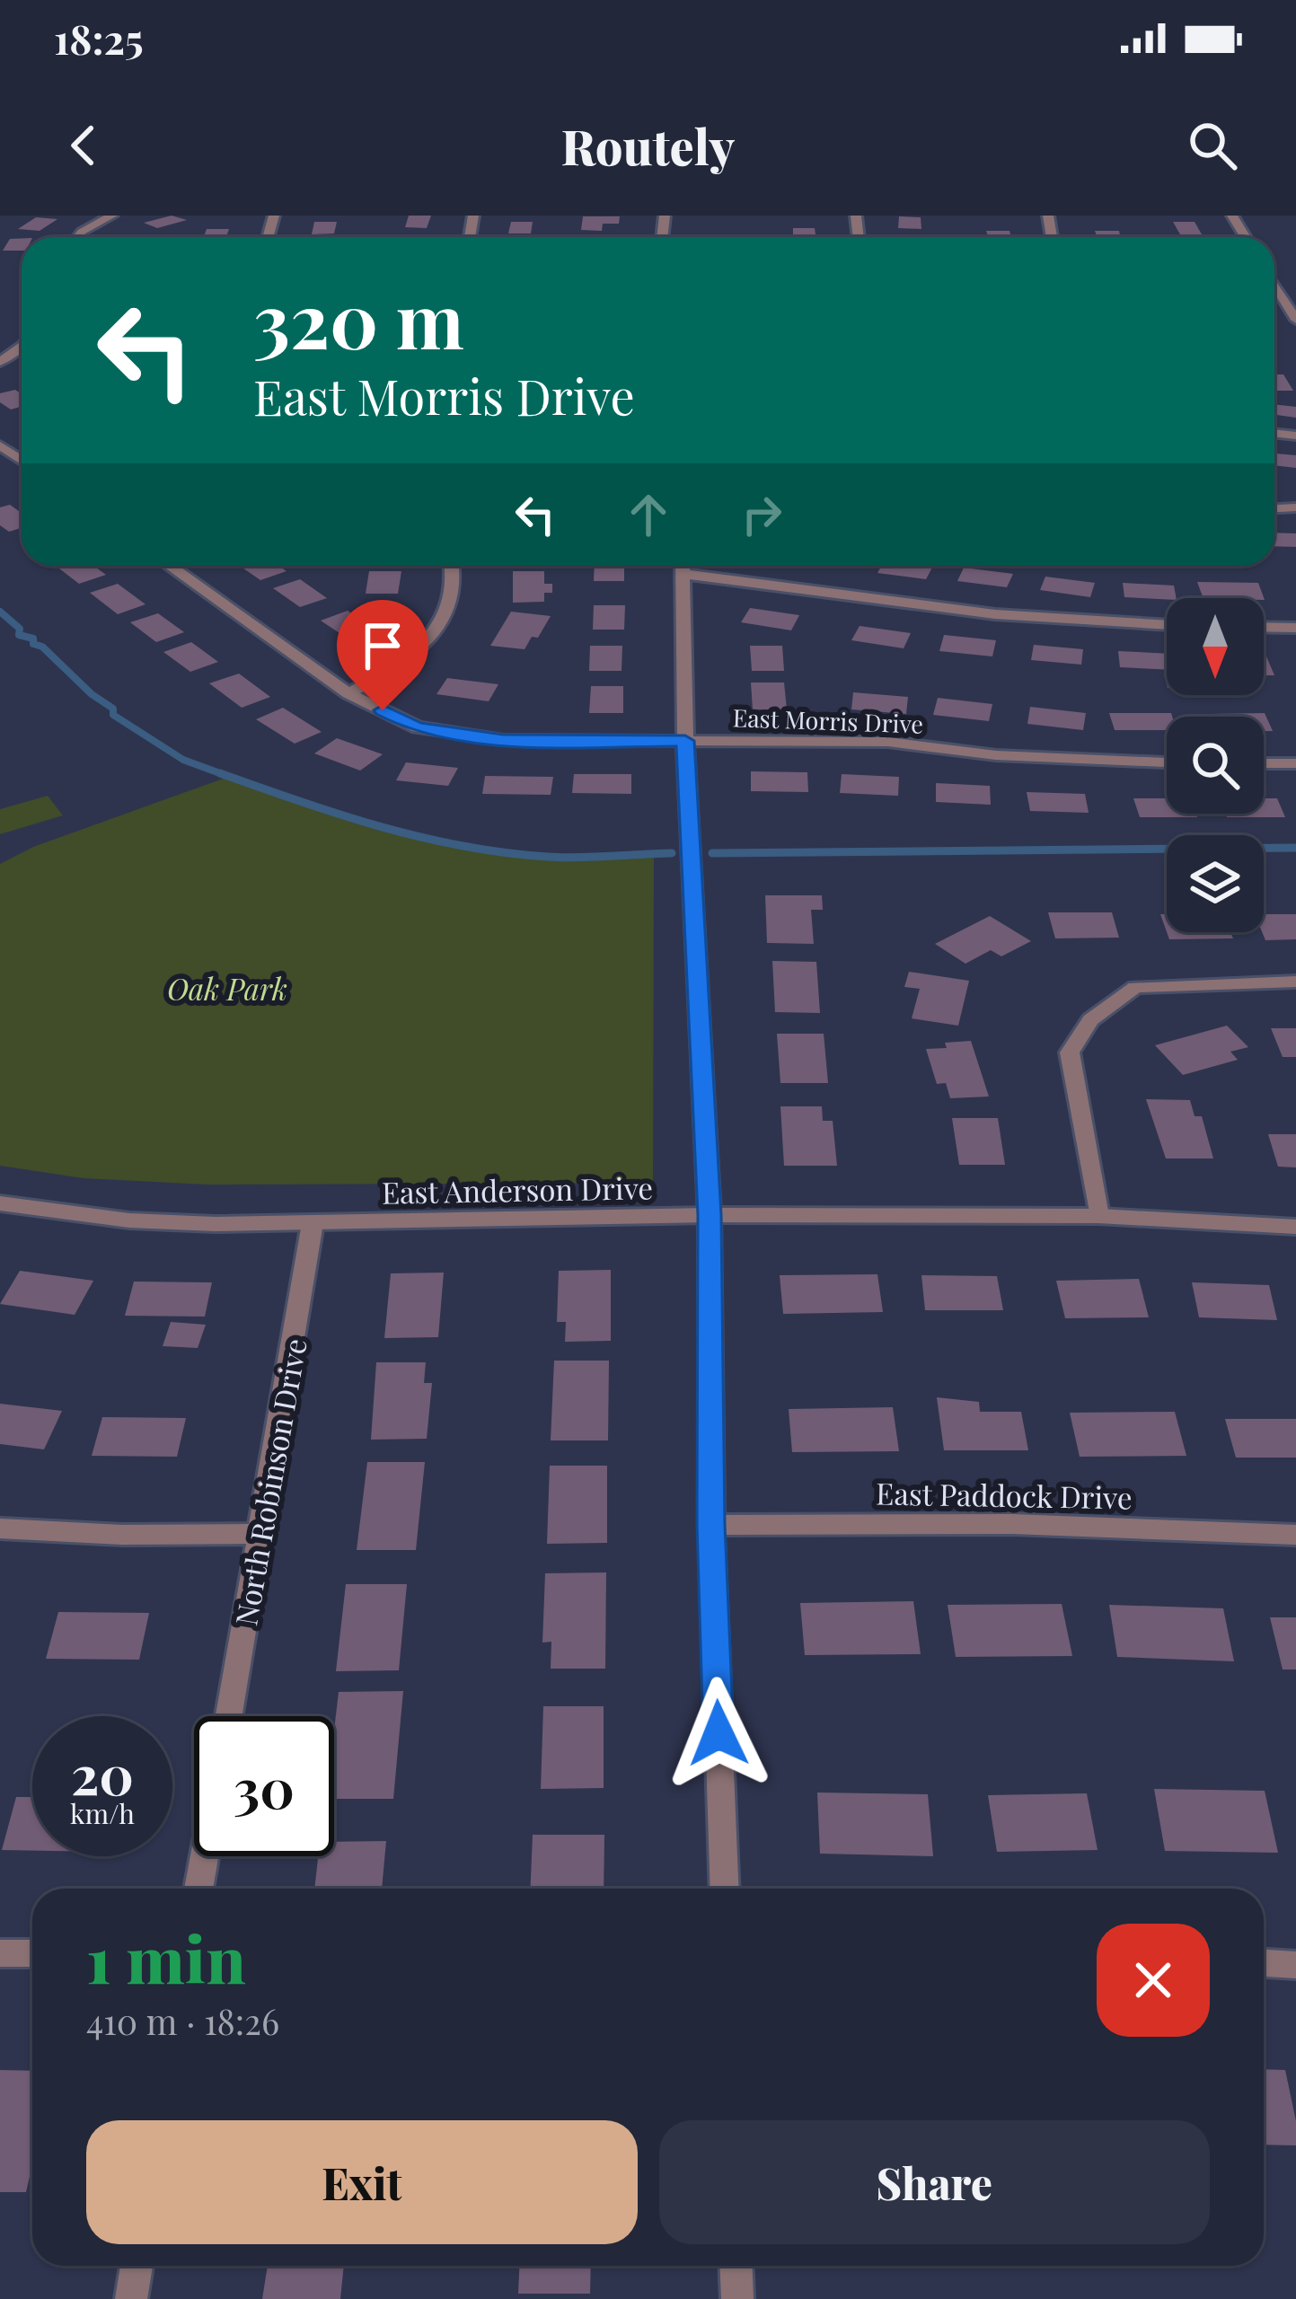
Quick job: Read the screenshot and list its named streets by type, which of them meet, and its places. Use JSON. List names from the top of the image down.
{
  "streets": {
    "street": [
      "East Morris Drive",
      "East Anderson Drive",
      "North Robinson Drive",
      "East Paddock Drive"
    ]
  },
  "crossings": [
    ["East Anderson Drive", "North Robinson Drive"]
  ],
  "parks": ["Oak Park"],
  "north": "bottom",
  "page": {
    "status": "18:25",
    "header": "Routely",
    "turn": ["320 m", "East Morris Drive"],
    "speed": "20 km/h",
    "limit": "30",
    "heading": ["1 min", "410 m · 18:26"],
    "buttons": ["Exit", "Share"]
  }
}
